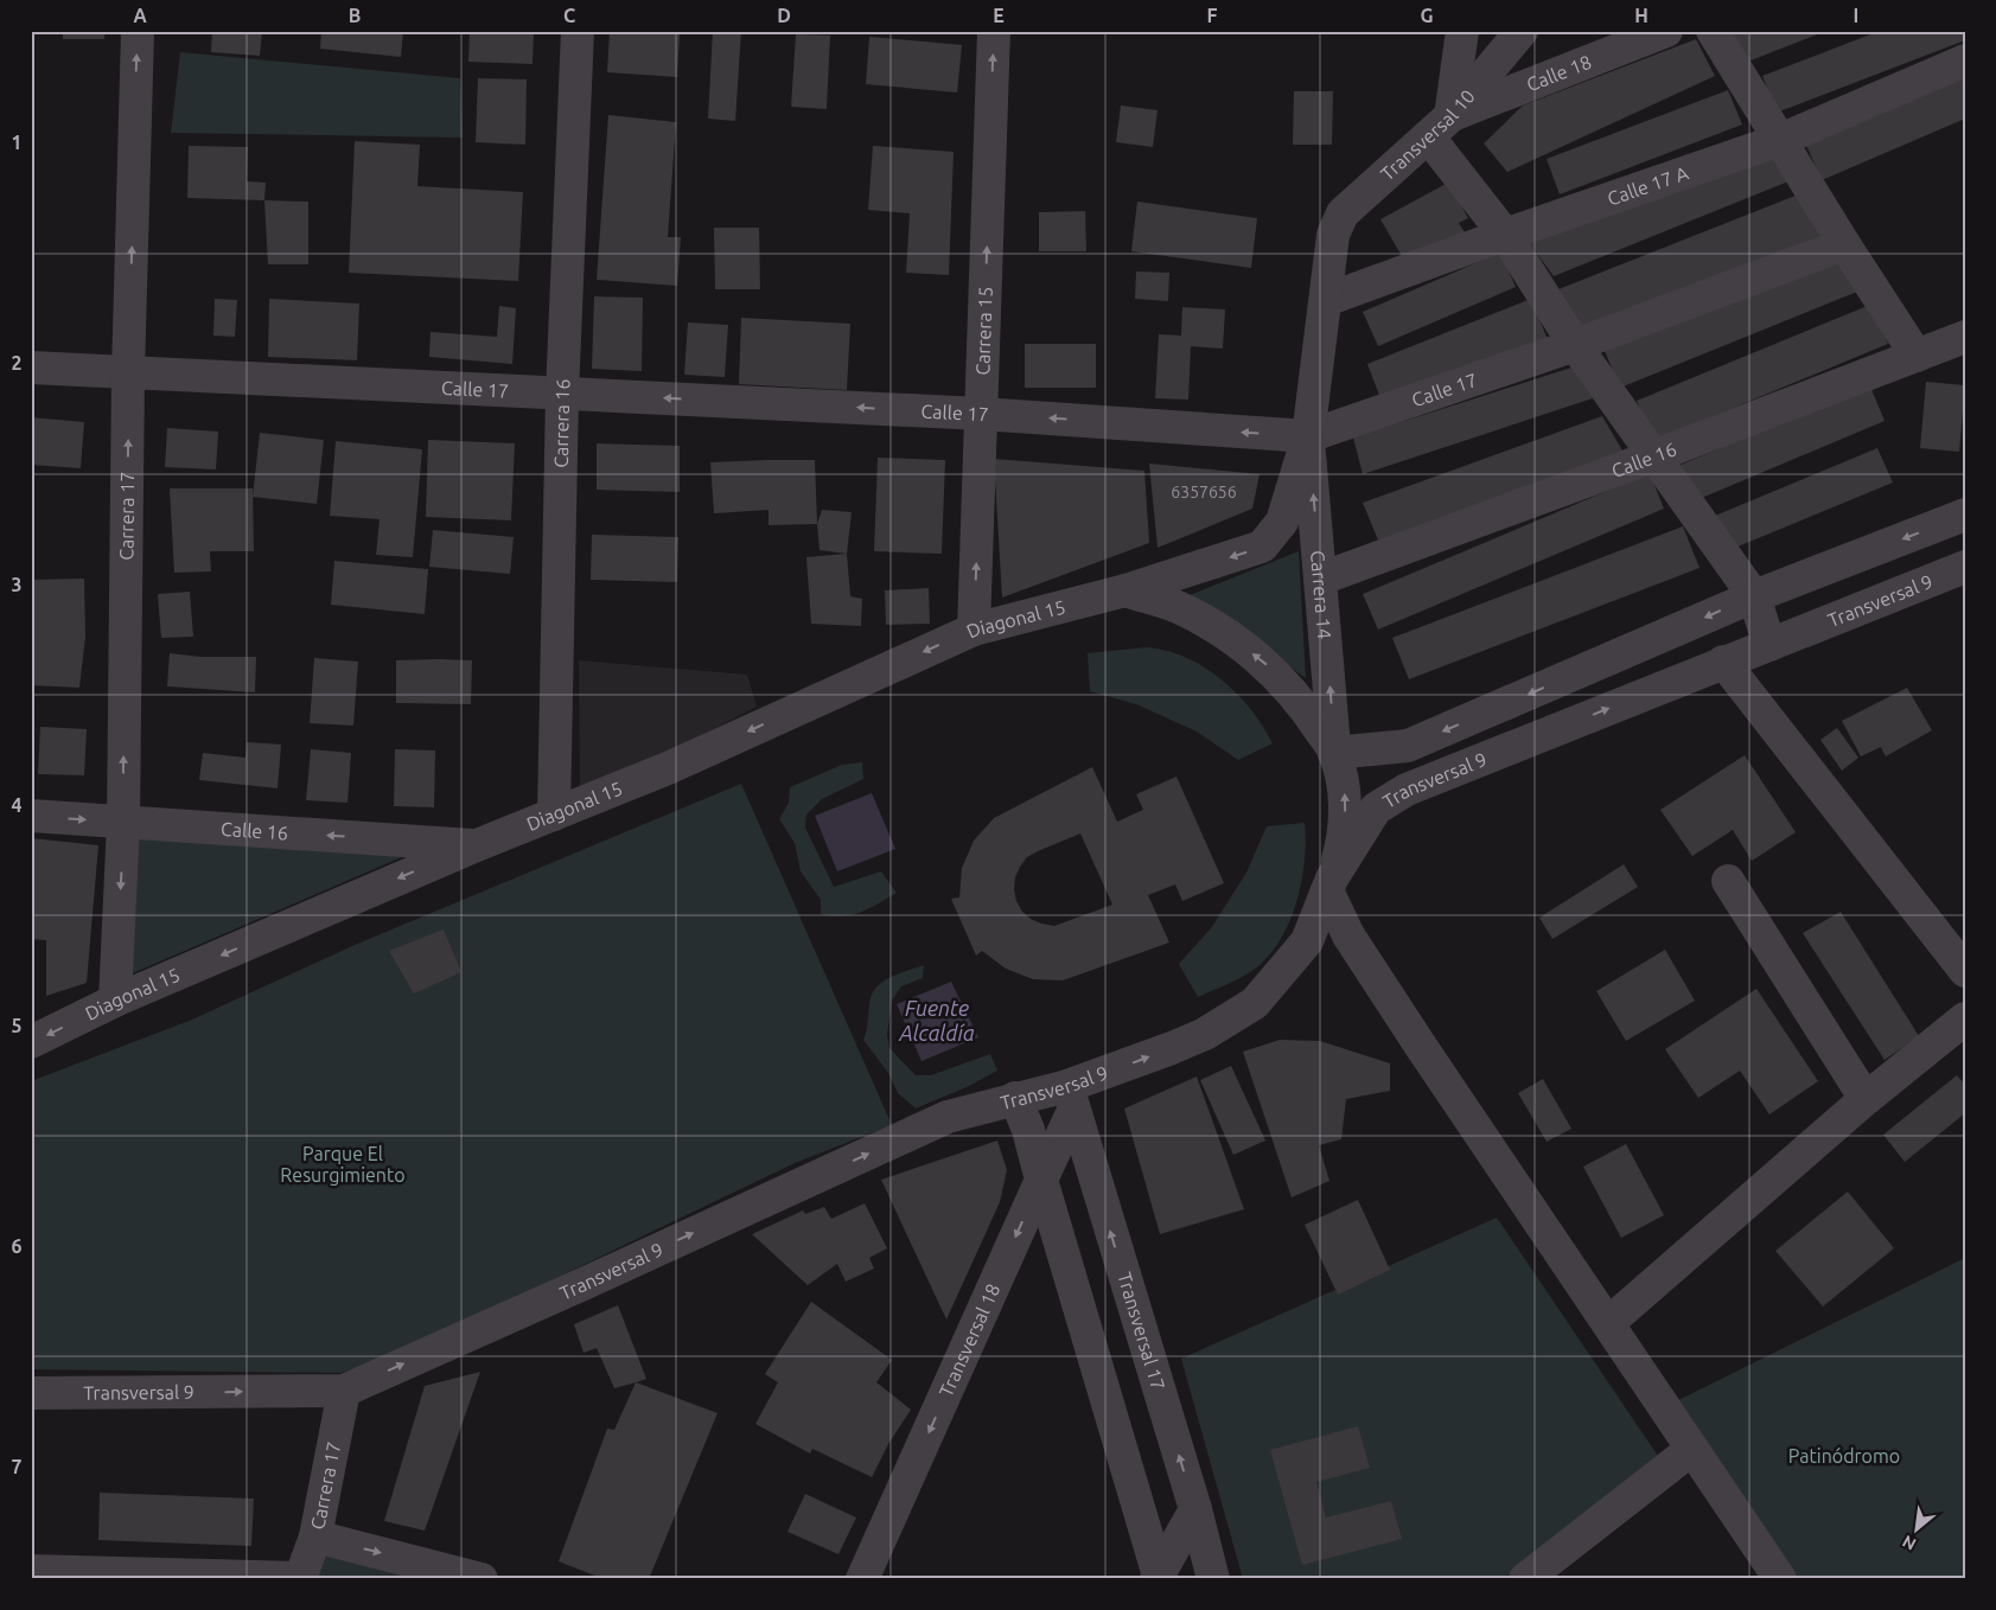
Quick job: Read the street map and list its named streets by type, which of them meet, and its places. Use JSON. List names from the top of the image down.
{
  "streets": {
    "street": [
      "Calle 18",
      "Transversal 10",
      "Calle 17 A",
      "Carrera 15",
      "Calle 17",
      "Carrera 16",
      "Calle 16",
      "Carrera 17",
      "Carrera 14",
      "Transversal 9",
      "Diagonal 15",
      "Transversal 17",
      "Transversal 18"
    ]
  },
  "crossings": [
    ["Calle 18", "Transversal 10"],
    ["Transversal 10", "Carrera 14"],
    ["Calle 17 A", "Carrera 14"],
    ["Carrera 15", "Calle 17"],
    ["Carrera 15", "Diagonal 15"],
    ["Calle 17", "Carrera 16"],
    ["Calle 17", "Carrera 17"],
    ["Calle 17", "Carrera 14"],
    ["Carrera 16", "Diagonal 15"],
    ["Calle 16", "Carrera 17"],
    ["Calle 16", "Carrera 14"],
    ["Calle 16", "Diagonal 15"],
    ["Carrera 17", "Transversal 9"],
    ["Carrera 17", "Diagonal 15"],
    ["Carrera 14", "Diagonal 15"],
    ["Transversal 9", "Transversal 17"],
    ["Transversal 9", "Transversal 18"],
    ["Transversal 17", "Transversal 18"]
  ],
  "one_way": [
    "Carrera 15",
    "Calle 17",
    "Diagonal 15",
    "Transversal 18"
  ],
  "water": ["Fuente Alcaldía"],
  "parks": ["Parque El Resurgimiento", "Patinódromo"],
  "house_numbers": ["6357656"],
  "north": "bottom left",
  "grid": {
    "columns": [
      "A",
      "B",
      "C",
      "D",
      "E",
      "F",
      "G",
      "H",
      "I"
    ],
    "rows": [
      "1",
      "2",
      "3",
      "4",
      "5",
      "6",
      "7"
    ]
  }
}
